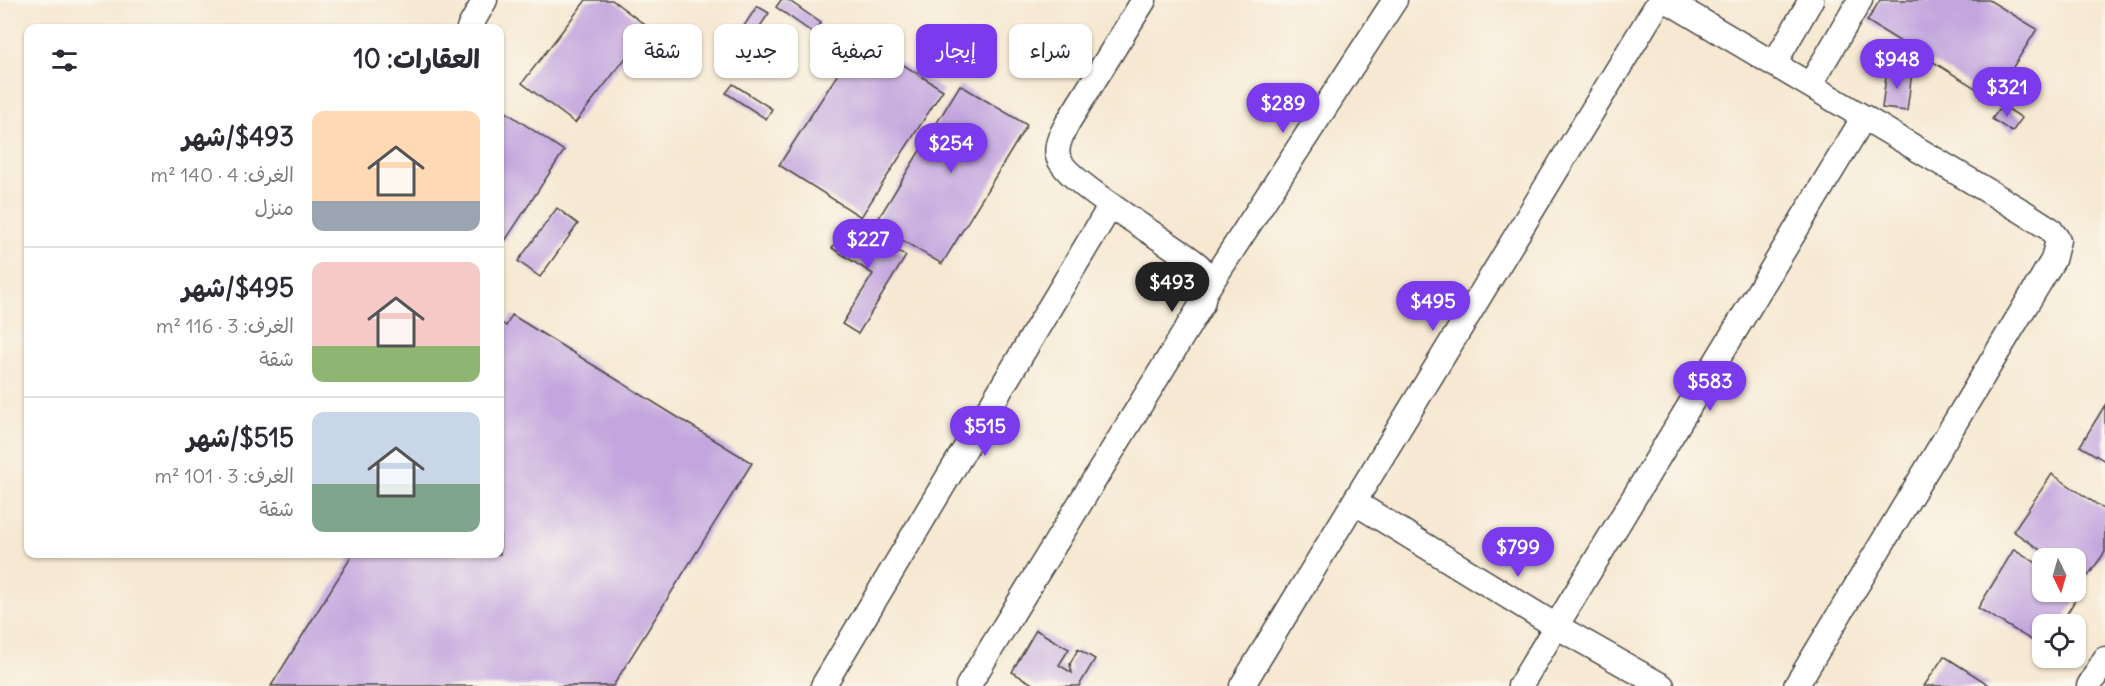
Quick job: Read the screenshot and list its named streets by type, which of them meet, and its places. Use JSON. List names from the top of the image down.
{
  "north": "bottom",
  "page": {
    "chip": [
      "شراء",
      "إيجار",
      "تصفية",
      "جديد",
      "شقة"
    ],
    "heading": "العقارات: 10",
    "price": [
      "$948",
      "$321",
      "$289",
      "$254",
      "$227",
      "$493",
      "$495",
      "$583",
      "$515",
      "$799"
    ],
    "list": [
      {
        "name": "$493/شهر",
        "note": "الغرف: 4 · 140 m² · منزل"
      },
      {
        "name": "$495/شهر",
        "note": "الغرف: 3 · 116 m² · شقة"
      },
      {
        "name": "$515/شهر",
        "note": "الغرف: 3 · 101 m² · شقة"
      }
    ]
  }
}
